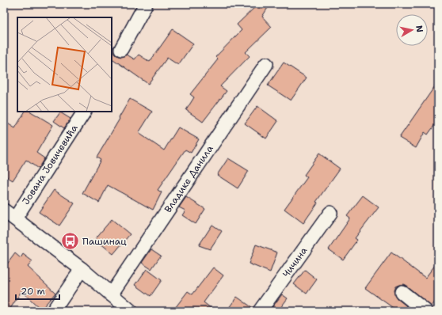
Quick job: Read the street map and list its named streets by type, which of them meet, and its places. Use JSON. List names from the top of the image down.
{
  "streets": {
    "street": ["Јована Јовичевића", "Владике Данила", "Чичина"]
  },
  "places": {
    "bus stop": ["Пашинац"]
  },
  "scale_bar": "20 m",
  "north": "right"
}
